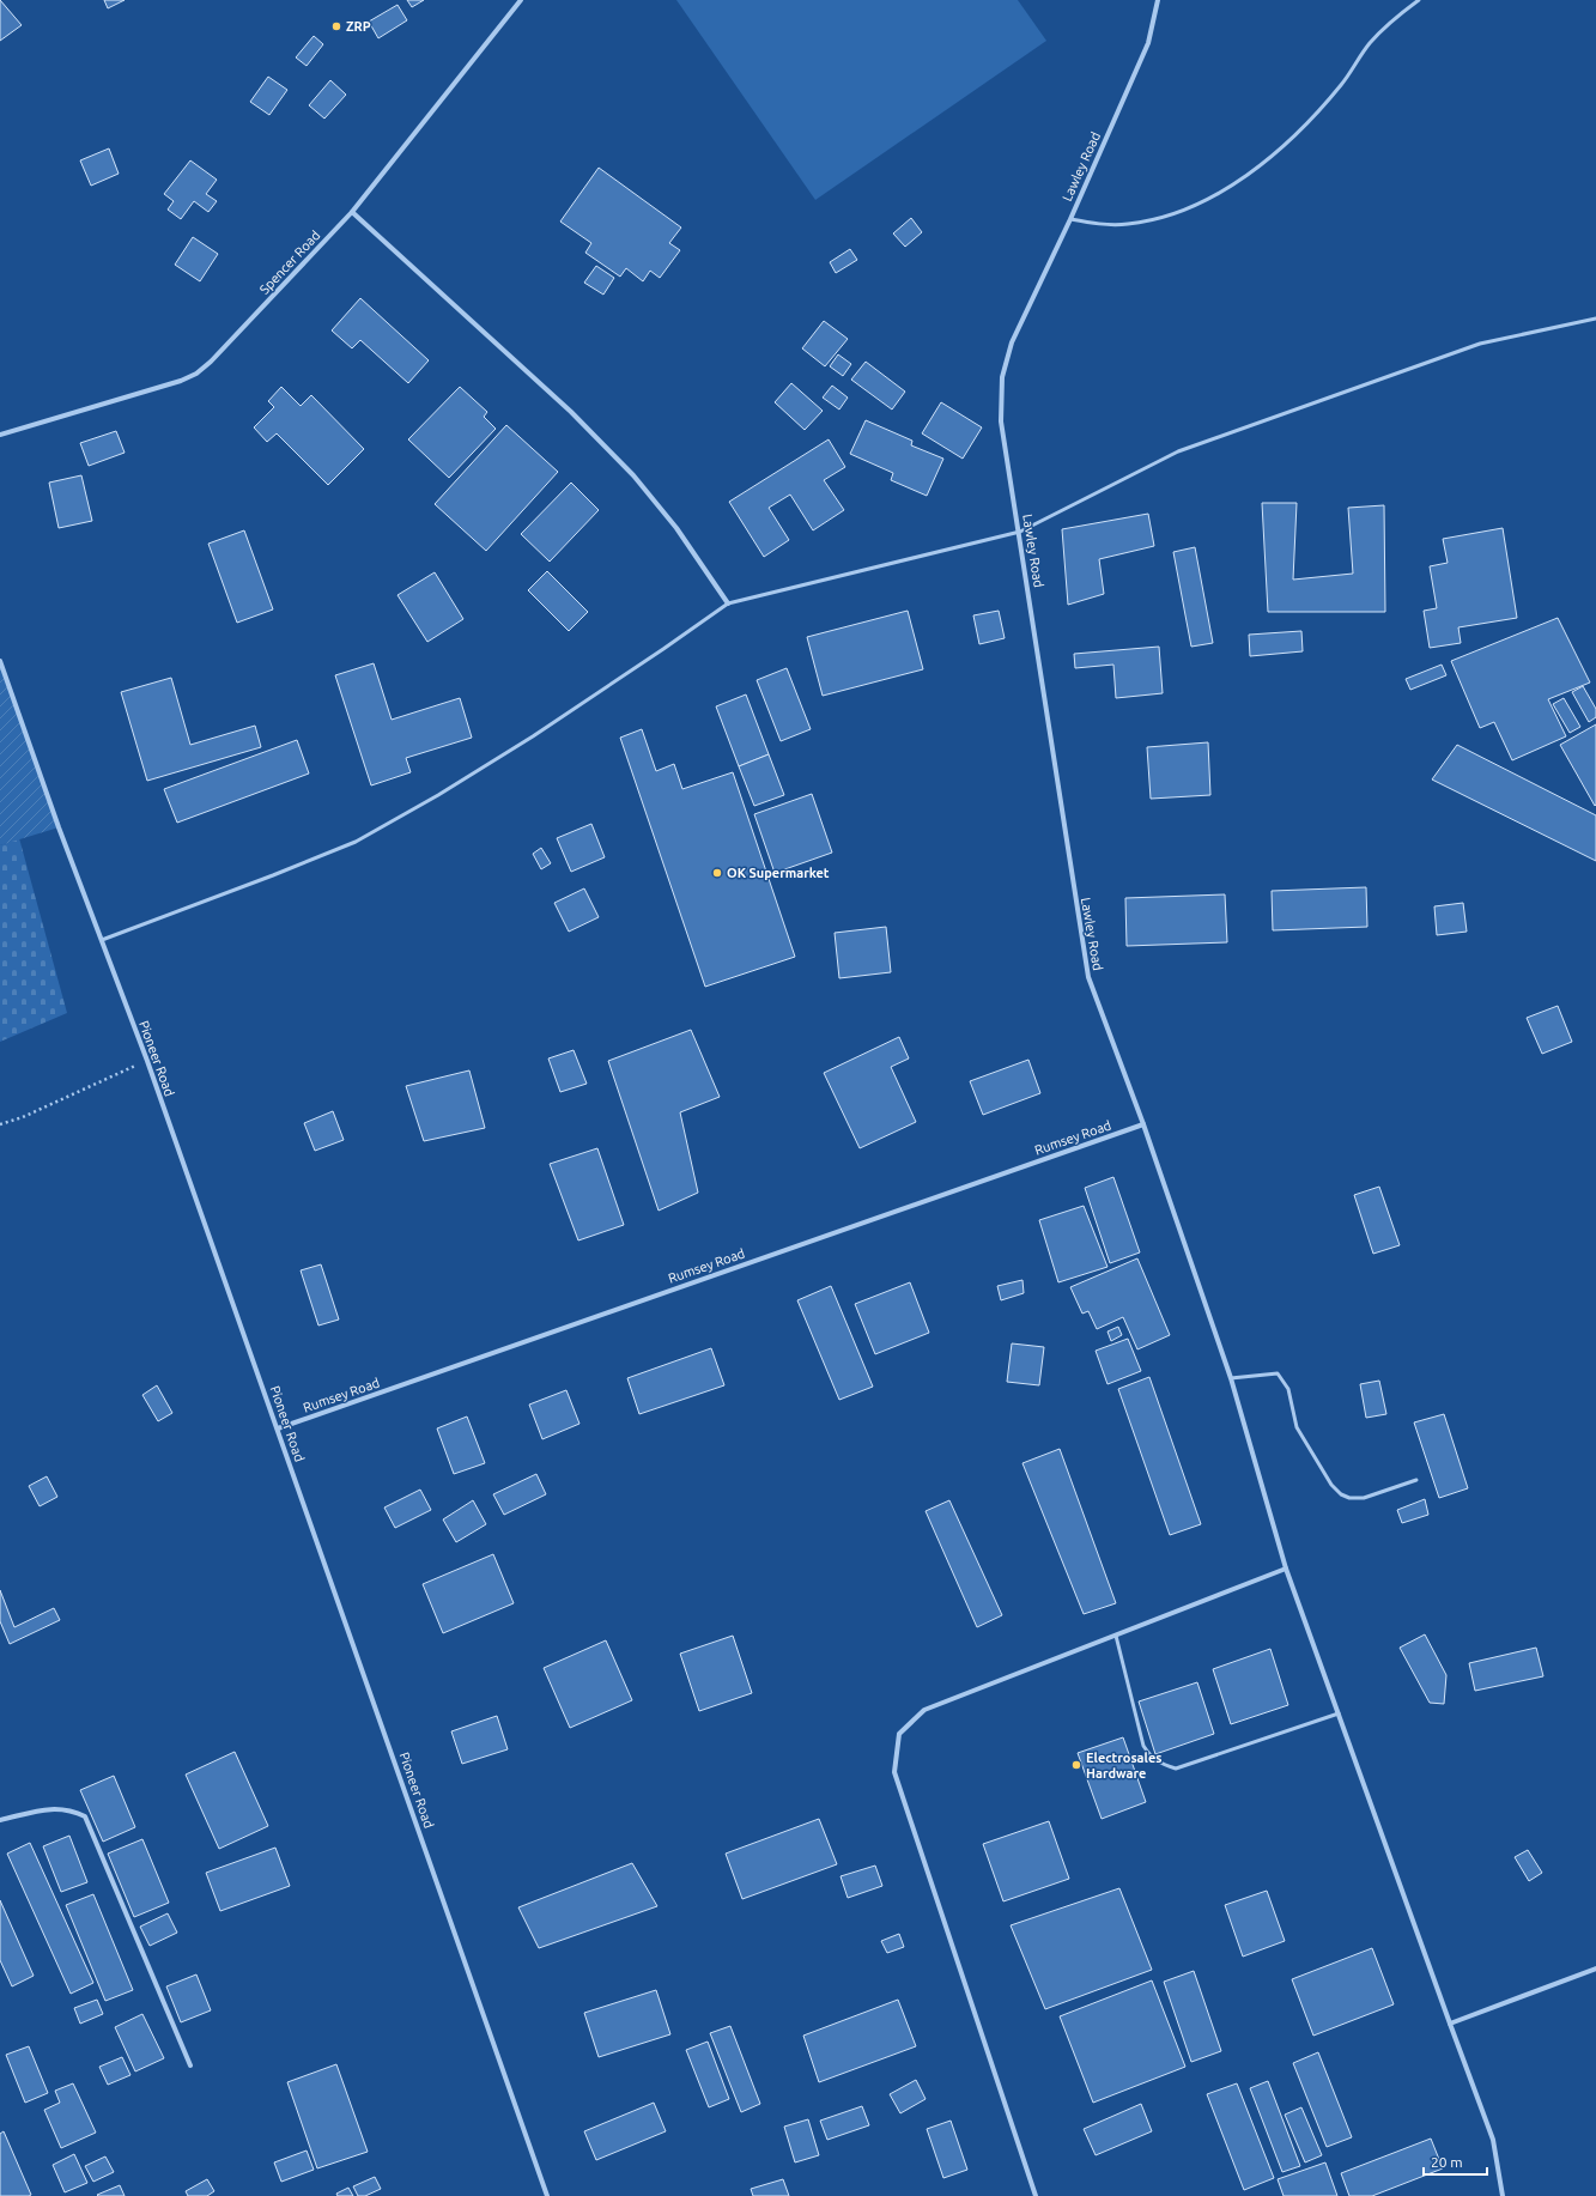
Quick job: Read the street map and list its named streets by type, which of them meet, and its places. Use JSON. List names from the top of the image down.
{
  "streets": {
    "street": [
      "Lawley Road",
      "Spencer Road",
      "Pioneer Road",
      "Rumsey Road"
    ]
  },
  "crossings": [
    ["Lawley Road", "Rumsey Road"],
    ["Pioneer Road", "Rumsey Road"]
  ],
  "places": ["ZRP", "OK Supermarket", "Electrosales Hardware"],
  "scale_bar": "20 m"
}
